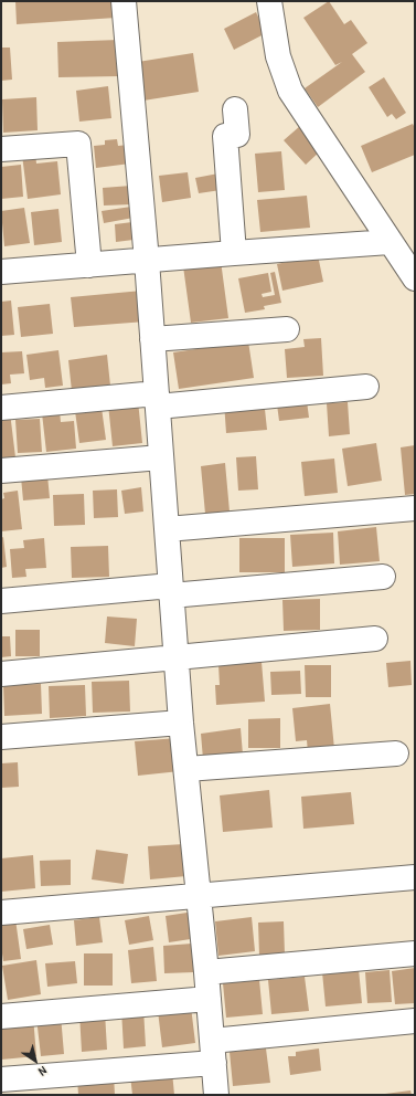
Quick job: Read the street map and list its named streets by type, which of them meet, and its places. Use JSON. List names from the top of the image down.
{
  "north": "bottom right"
}
